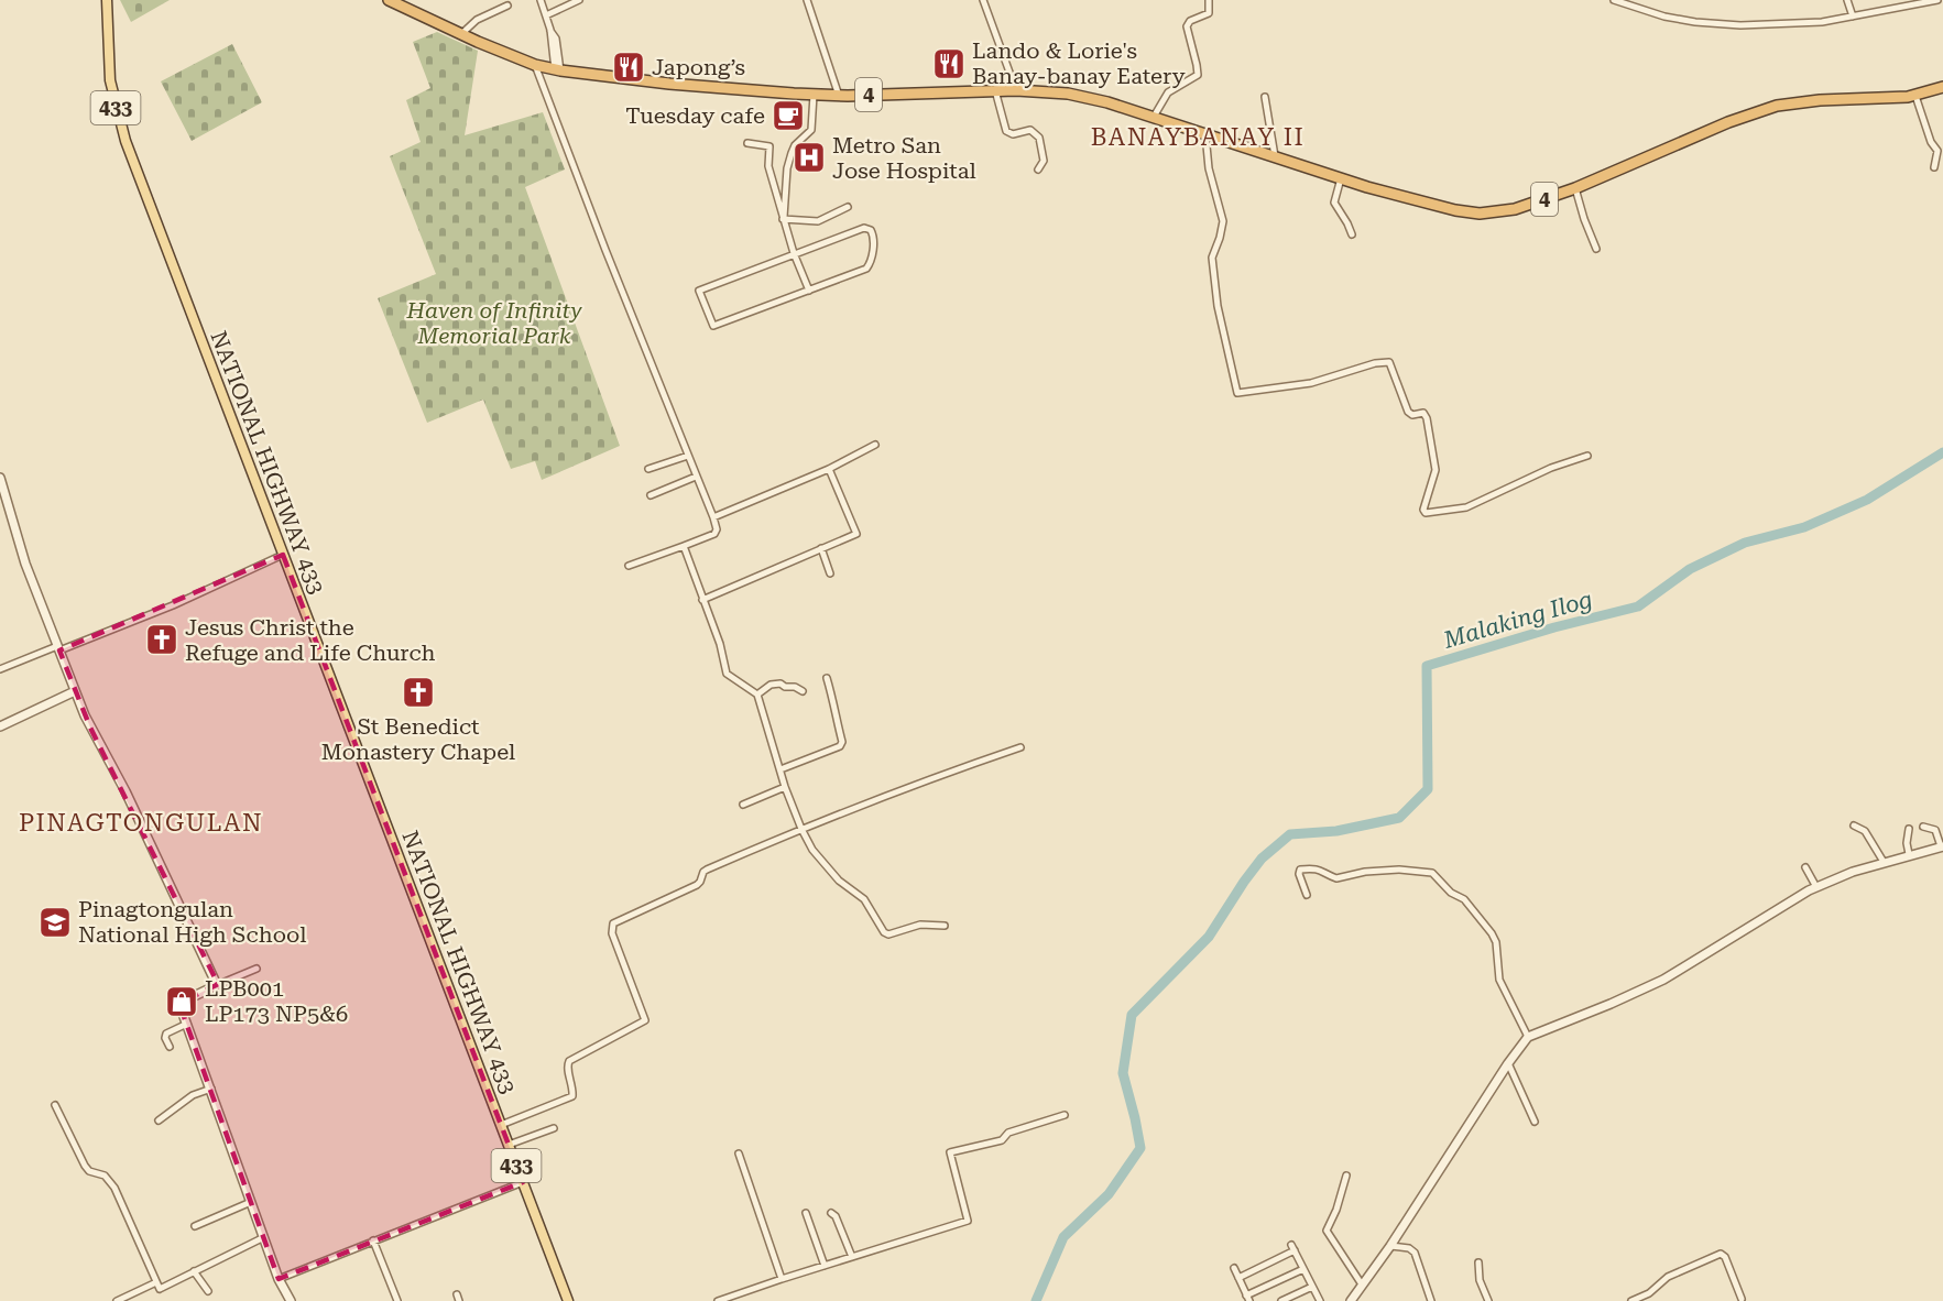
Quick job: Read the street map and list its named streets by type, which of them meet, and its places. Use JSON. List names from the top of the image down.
{
  "streets": {
    "highway": ["4"],
    "main road": ["433", "NATIONAL HIGHWAY 433"]
  },
  "districts": ["BANAYBANAY II", "PINAGTONGULAN"],
  "water": ["Malaking Ilog"],
  "parks": ["Haven of Infinity Memorial Park"],
  "places": {
    "restaurant": ["Lando & Lorie's Banay-banay Eatery", "Japong’s"],
    "cafe": ["Tuesday cafe"],
    "hospital": ["Metro San Jose Hospital"],
    "church": ["Jesus Christ the Refuge and Life Church", "St Benedict Monastery Chapel"],
    "school or university": ["Pinagtongulan National High School"],
    "shop": ["LPB001 LP173 NP5&6"]
  }
}
